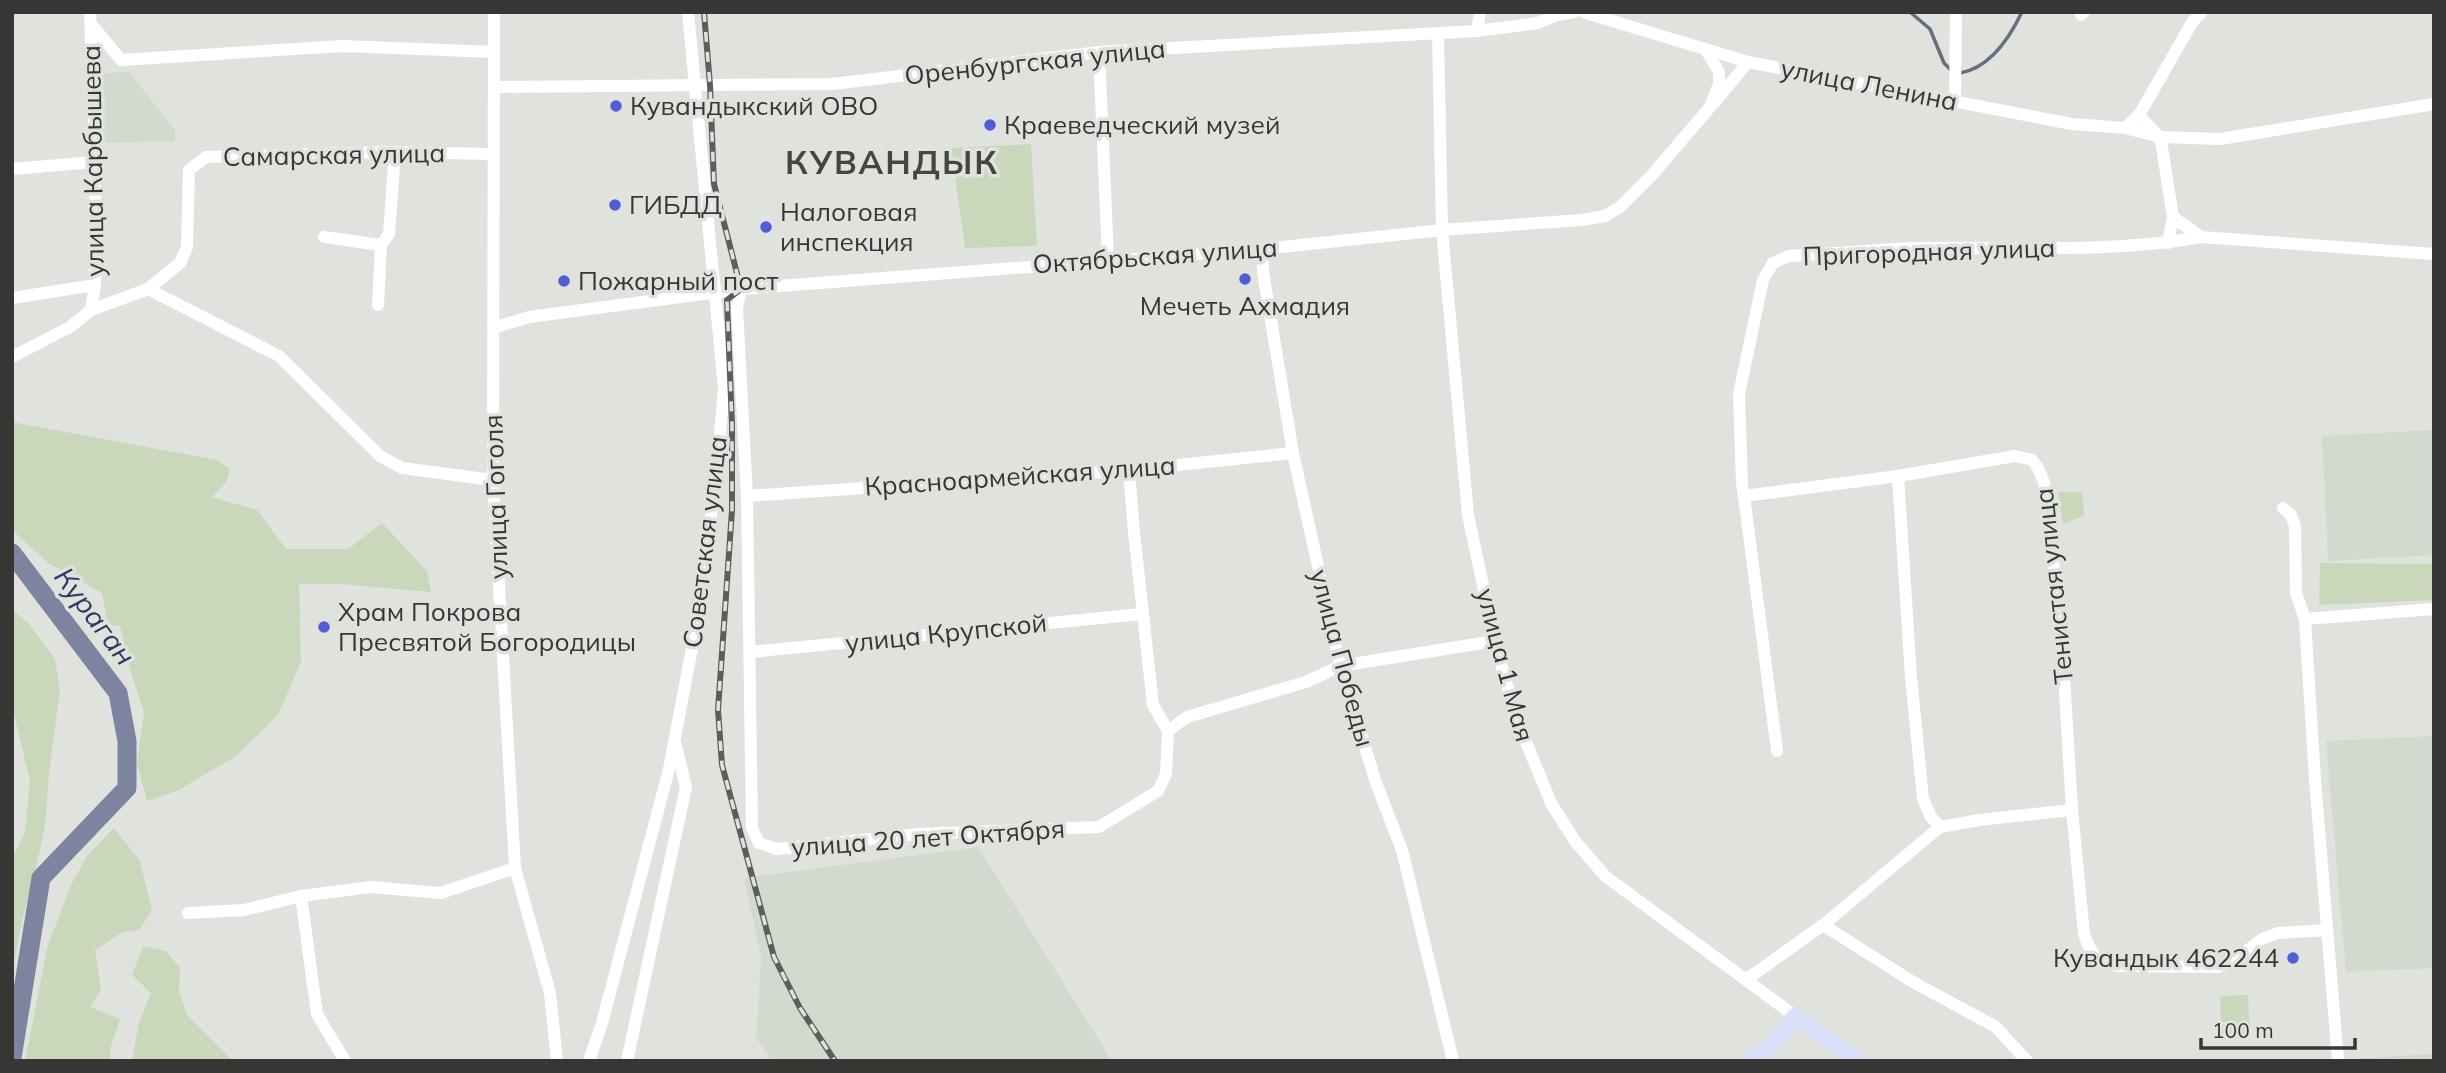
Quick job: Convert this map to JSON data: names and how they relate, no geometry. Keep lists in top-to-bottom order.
{
  "streets": {
    "street": [
      "Оренбургская улица",
      "улица Ленина",
      "Самарская улица",
      "улица Карбышева",
      "Пригородная улица",
      "Октябрьская улица",
      "Красноармейская улица",
      "улица Гоголя",
      "Советская улица",
      "Тенистая улица",
      "улица Крупской",
      "улица Победы",
      "улица 1 Мая",
      "улица 20 лет Октября"
    ]
  },
  "crossings": [
    ["Оренбургская улица", "улица Гоголя"],
    ["Оренбургская улица", "Советская улица"],
    ["Оренбургская улица", "улица 1 Мая"],
    ["улица Ленина", "Октябрьская улица"],
    ["Самарская улица", "улица Гоголя"],
    ["Пригородная улица", "Тенистая улица"],
    ["Октябрьская улица", "улица Гоголя"],
    ["Октябрьская улица", "Советская улица"],
    ["Октябрьская улица", "улица Победы"],
    ["Октябрьская улица", "улица 1 Мая"],
    ["Красноармейская улица", "улица Победы"],
    ["улица Крупской", "улица 20 лет Октября"]
  ],
  "districts": ["КУВАНДЫК"],
  "water": ["Кураган"],
  "places": [
    "Кувандыкский ОВО",
    "Краеведческий музей",
    "ГИБДД",
    "Налоговая инспекция",
    "Мечеть Ахмадия",
    "Пожарный пост",
    "Храм Покрова Пресвятой Богородицы",
    "Кувандык 462244"
  ],
  "scale_bar": "100 m"
}
